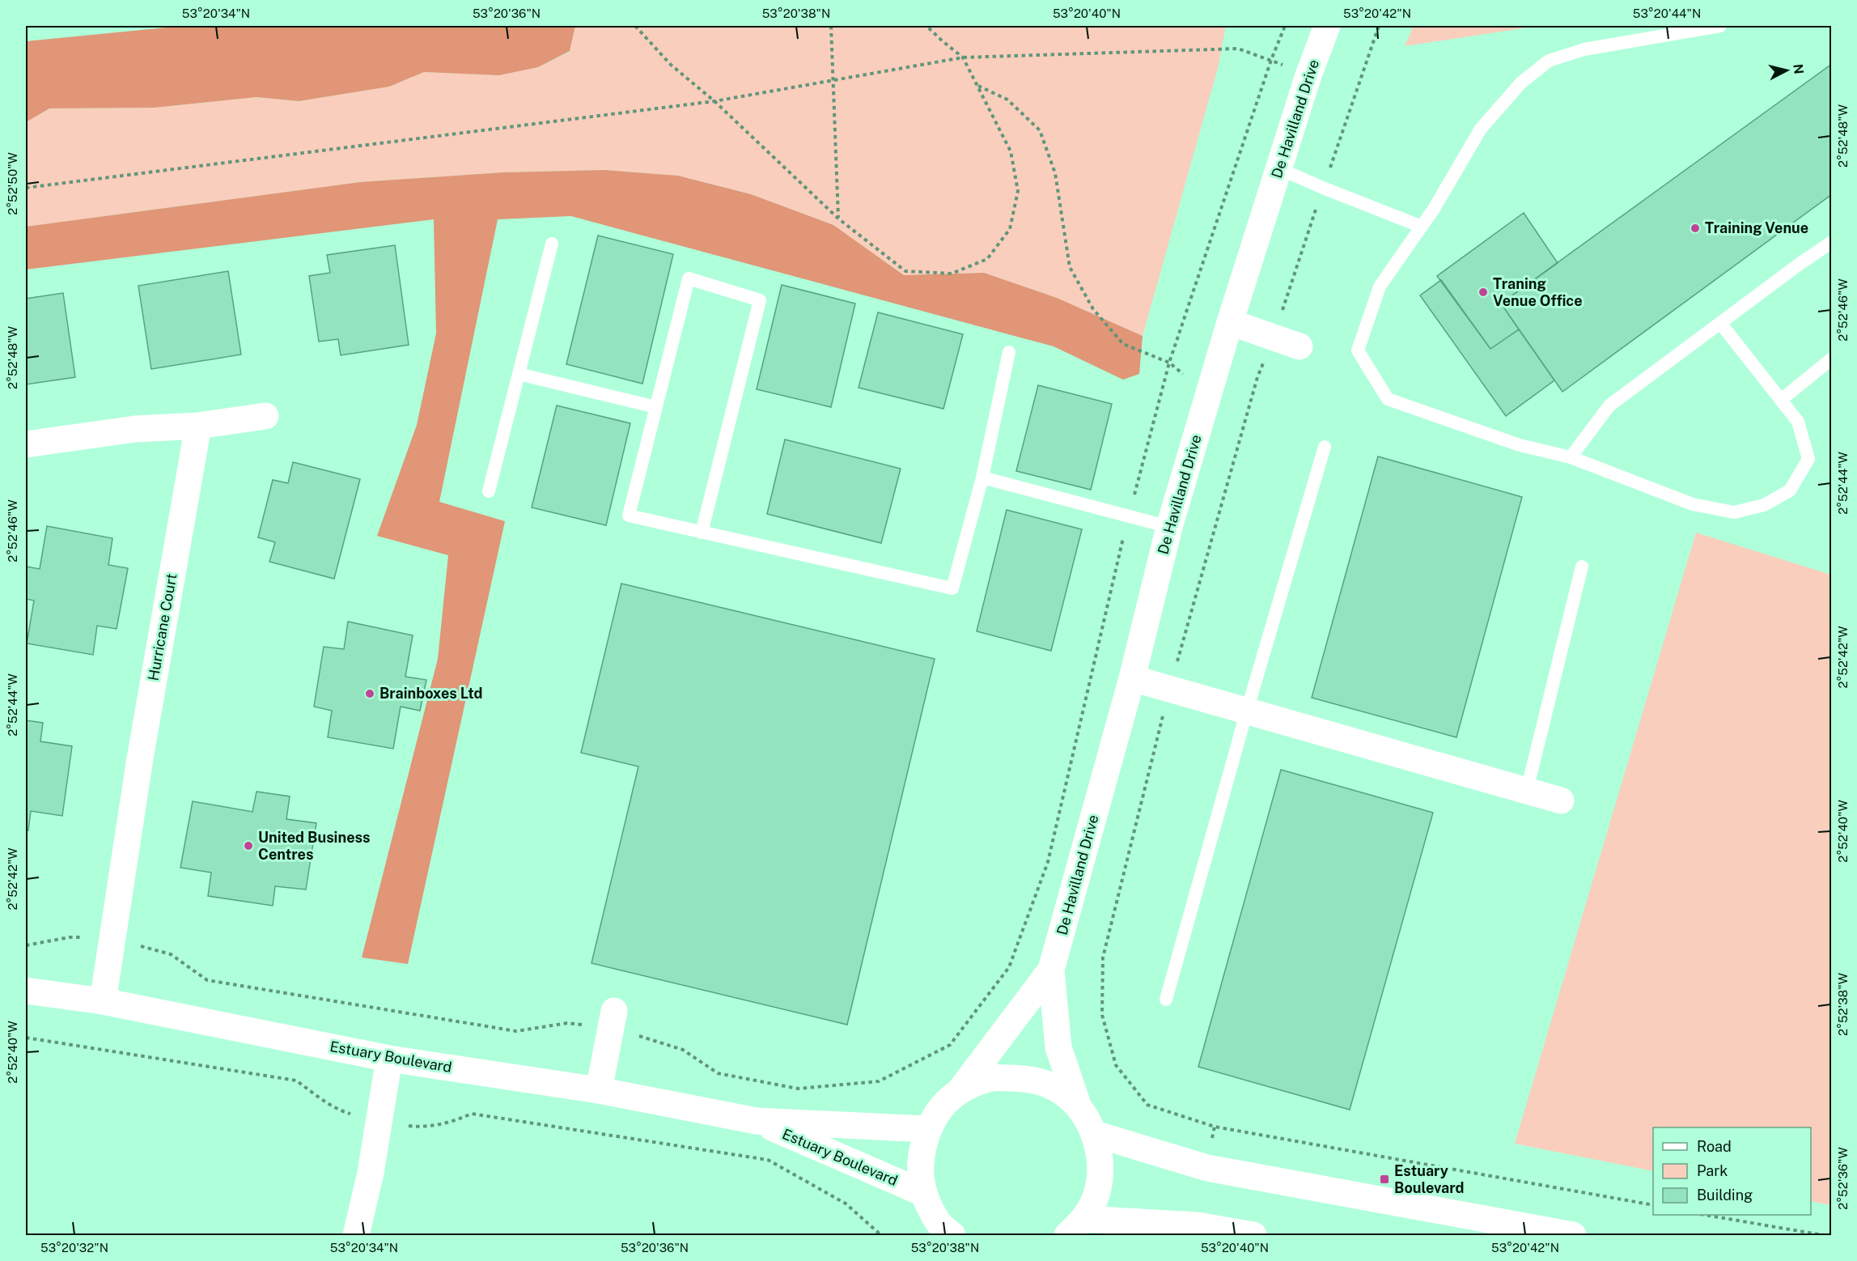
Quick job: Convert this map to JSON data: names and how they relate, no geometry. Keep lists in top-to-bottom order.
{
  "streets": {
    "street": ["De Havilland Drive", "Hurricane Court", "Estuary Boulevard"]
  },
  "crossings": [
    ["Hurricane Court", "Estuary Boulevard"]
  ],
  "places": {
    "other": [
      "Training Venue",
      "Traning Venue Office",
      "Brainboxes Ltd",
      "United Business Centres"
    ],
    "transit": ["Estuary Boulevard"]
  },
  "legend": ["Road", "Park", "Building"],
  "north": "right",
  "coordinates": [
    "53°20'34\"N",
    "53°20'36\"N",
    "53°20'38\"N",
    "53°20'40\"N",
    "53°20'42\"N",
    "53°20'44\"N",
    "2°52'48\"W",
    "2°52'50\"W",
    "2°52'46\"W",
    "2°52'44\"W",
    "2°52'42\"W",
    "2°52'40\"W",
    "2°52'38\"W",
    "2°52'36\"W",
    "53°20'32\"N"
  ]
}
